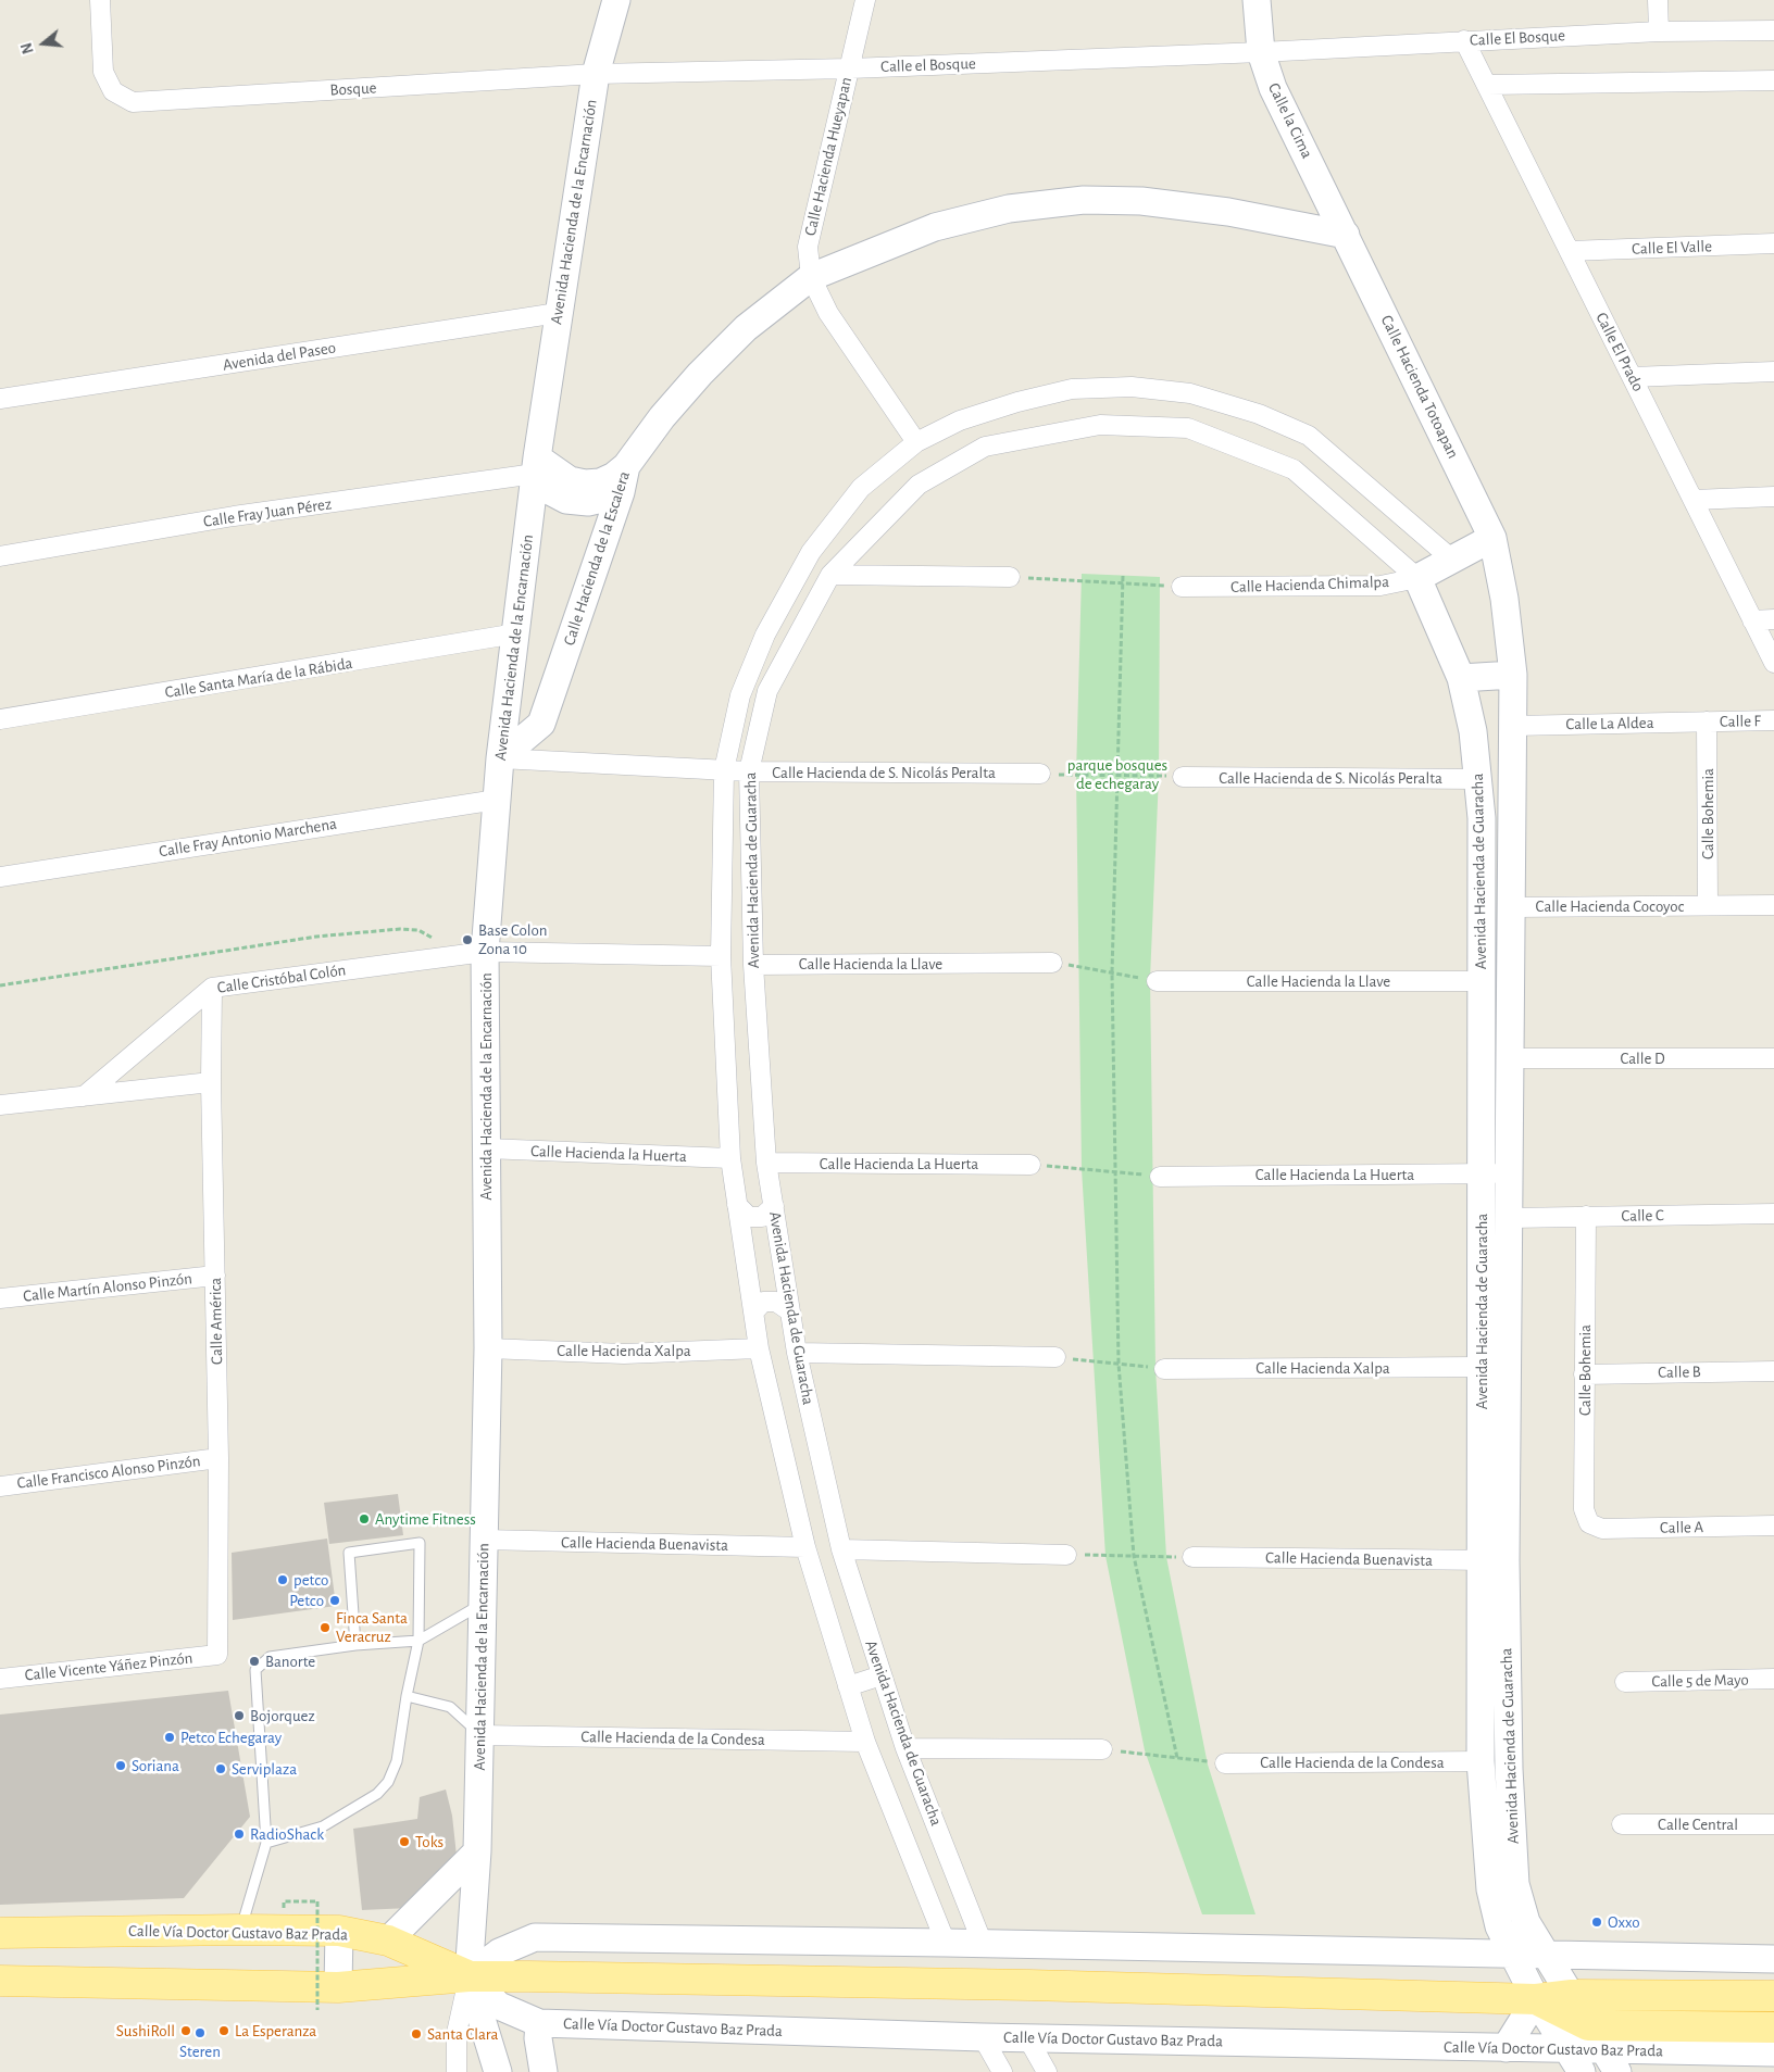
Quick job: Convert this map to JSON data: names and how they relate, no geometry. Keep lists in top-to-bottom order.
{
  "streets": {
    "main road": [
      "Calle la Cima",
      "Avenida Hacienda de la Encarnación",
      "Calle Hacienda Totoapan",
      "Calle Hacienda de la Escalera",
      "Calle Hacienda Chimalpa",
      "Avenida Hacienda de Guaracha",
      "Calle Vía Doctor Gustavo Baz Prada"
    ],
    "street": [
      "Calle El Bosque",
      "Calle el Bosque",
      "Bosque",
      "Calle Hacienda Hueyapan",
      "Calle El Valle",
      "Calle El Prado",
      "Avenida del Paseo",
      "Calle Fray Juan Pérez",
      "Calle Santa María de la Rábida",
      "Calle F",
      "Calle La Aldea",
      "Calle Hacienda de S. Nicolás Peralta",
      "Calle Bohemia",
      "Calle Fray Antonio Marchena",
      "Calle Hacienda Cocoyoc",
      "Calle Hacienda la Llave",
      "Calle Cristóbal Colón",
      "Calle D",
      "Calle Hacienda la Huerta",
      "Calle Hacienda La Huerta",
      "Calle C",
      "Calle Martín Alonso Pinzón",
      "Calle América",
      "Calle Hacienda Xalpa",
      "Calle B",
      "Calle Francisco Alonso Pinzón",
      "Calle A",
      "Calle Hacienda Buenavista",
      "Calle Vicente Yáñez Pinzón",
      "Calle 5 de Mayo",
      "Calle Hacienda de la Condesa",
      "Calle Central"
    ]
  },
  "crossings": [
    ["Calle El Bosque", "Calle el Bosque"],
    ["Calle El Bosque", "Calle la Cima"],
    ["Calle El Bosque", "Calle El Prado"],
    ["Calle el Bosque", "Bosque"],
    ["Calle el Bosque", "Calle la Cima"],
    ["Calle el Bosque", "Calle Hacienda Hueyapan"],
    ["Calle el Bosque", "Avenida Hacienda de la Encarnación"],
    ["Bosque", "Avenida Hacienda de la Encarnación"],
    ["Calle la Cima", "Calle Hacienda Totoapan"],
    ["Calle la Cima", "Calle Hacienda de la Escalera"],
    ["Calle Hacienda Hueyapan", "Calle Hacienda de la Escalera"],
    ["Calle Hacienda Hueyapan", "Avenida Hacienda de Guaracha"],
    ["Avenida Hacienda de la Encarnación", "Avenida del Paseo"],
    ["Avenida Hacienda de la Encarnación", "Calle Fray Juan Pérez"],
    ["Avenida Hacienda de la Encarnación", "Calle Hacienda de la Escalera"],
    ["Avenida Hacienda de la Encarnación", "Calle Santa María de la Rábida"],
    ["Avenida Hacienda de la Encarnación", "Calle Hacienda de S. Nicolás Peralta"],
    ["Avenida Hacienda de la Encarnación", "Calle Fray Antonio Marchena"],
    ["Avenida Hacienda de la Encarnación", "Calle Cristóbal Colón"],
    ["Avenida Hacienda de la Encarnación", "Calle Hacienda la Huerta"],
    ["Avenida Hacienda de la Encarnación", "Calle Hacienda Xalpa"],
    ["Avenida Hacienda de la Encarnación", "Calle Hacienda Buenavista"],
    ["Avenida Hacienda de la Encarnación", "Calle Hacienda de la Condesa"],
    ["Avenida Hacienda de la Encarnación", "Calle Vía Doctor Gustavo Baz Prada"],
    ["Calle El Valle", "Calle El Prado"],
    ["Calle Hacienda Totoapan", "Calle Hacienda de la Escalera"],
    ["Calle Hacienda Totoapan", "Calle Hacienda Chimalpa"],
    ["Calle Hacienda Totoapan", "Avenida Hacienda de Guaracha"],
    ["Calle Hacienda de la Escalera", "Calle Hacienda de S. Nicolás Peralta"],
    ["Calle Hacienda Chimalpa", "Avenida Hacienda de Guaracha"],
    ["Calle F", "Calle La Aldea"],
    ["Calle F", "Calle Bohemia"],
    ["Calle La Aldea", "Calle Bohemia"],
    ["Calle La Aldea", "Avenida Hacienda de Guaracha"],
    ["Calle Hacienda de S. Nicolás Peralta", "Avenida Hacienda de Guaracha"],
    ["Calle Bohemia", "Calle Hacienda Cocoyoc"],
    ["Calle Bohemia", "Calle C"],
    ["Calle Bohemia", "Calle B"],
    ["Calle Bohemia", "Calle A"],
    ["Avenida Hacienda de Guaracha", "Calle Hacienda Cocoyoc"],
    ["Avenida Hacienda de Guaracha", "Calle Hacienda la Llave"],
    ["Avenida Hacienda de Guaracha", "Calle D"],
    ["Avenida Hacienda de Guaracha", "Calle Hacienda la Huerta"],
    ["Avenida Hacienda de Guaracha", "Calle Hacienda La Huerta"],
    ["Avenida Hacienda de Guaracha", "Calle C"],
    ["Avenida Hacienda de Guaracha", "Calle Hacienda Xalpa"],
    ["Avenida Hacienda de Guaracha", "Calle Hacienda Buenavista"],
    ["Avenida Hacienda de Guaracha", "Calle Hacienda de la Condesa"],
    ["Avenida Hacienda de Guaracha", "Calle Vía Doctor Gustavo Baz Prada"],
    ["Calle Cristóbal Colón", "Calle América"],
    ["Calle Martín Alonso Pinzón", "Calle América"],
    ["Calle América", "Calle Francisco Alonso Pinzón"],
    ["Calle América", "Calle Vicente Yáñez Pinzón"]
  ],
  "parks": ["parque bosques de echegaray"],
  "places": [
    "Base Colon Zona 10",
    "Anytime Fitness",
    "petco",
    "Petco",
    "Finca Santa Veracruz",
    "Banorte",
    "Bojorquez",
    "Petco Echegaray",
    "Soriana",
    "Serviplaza",
    "RadioShack",
    "Toks",
    "Oxxo",
    "SushiRoll",
    "La Esperanza",
    "Steren",
    "Santa Clara"
  ],
  "north": "left"
}
